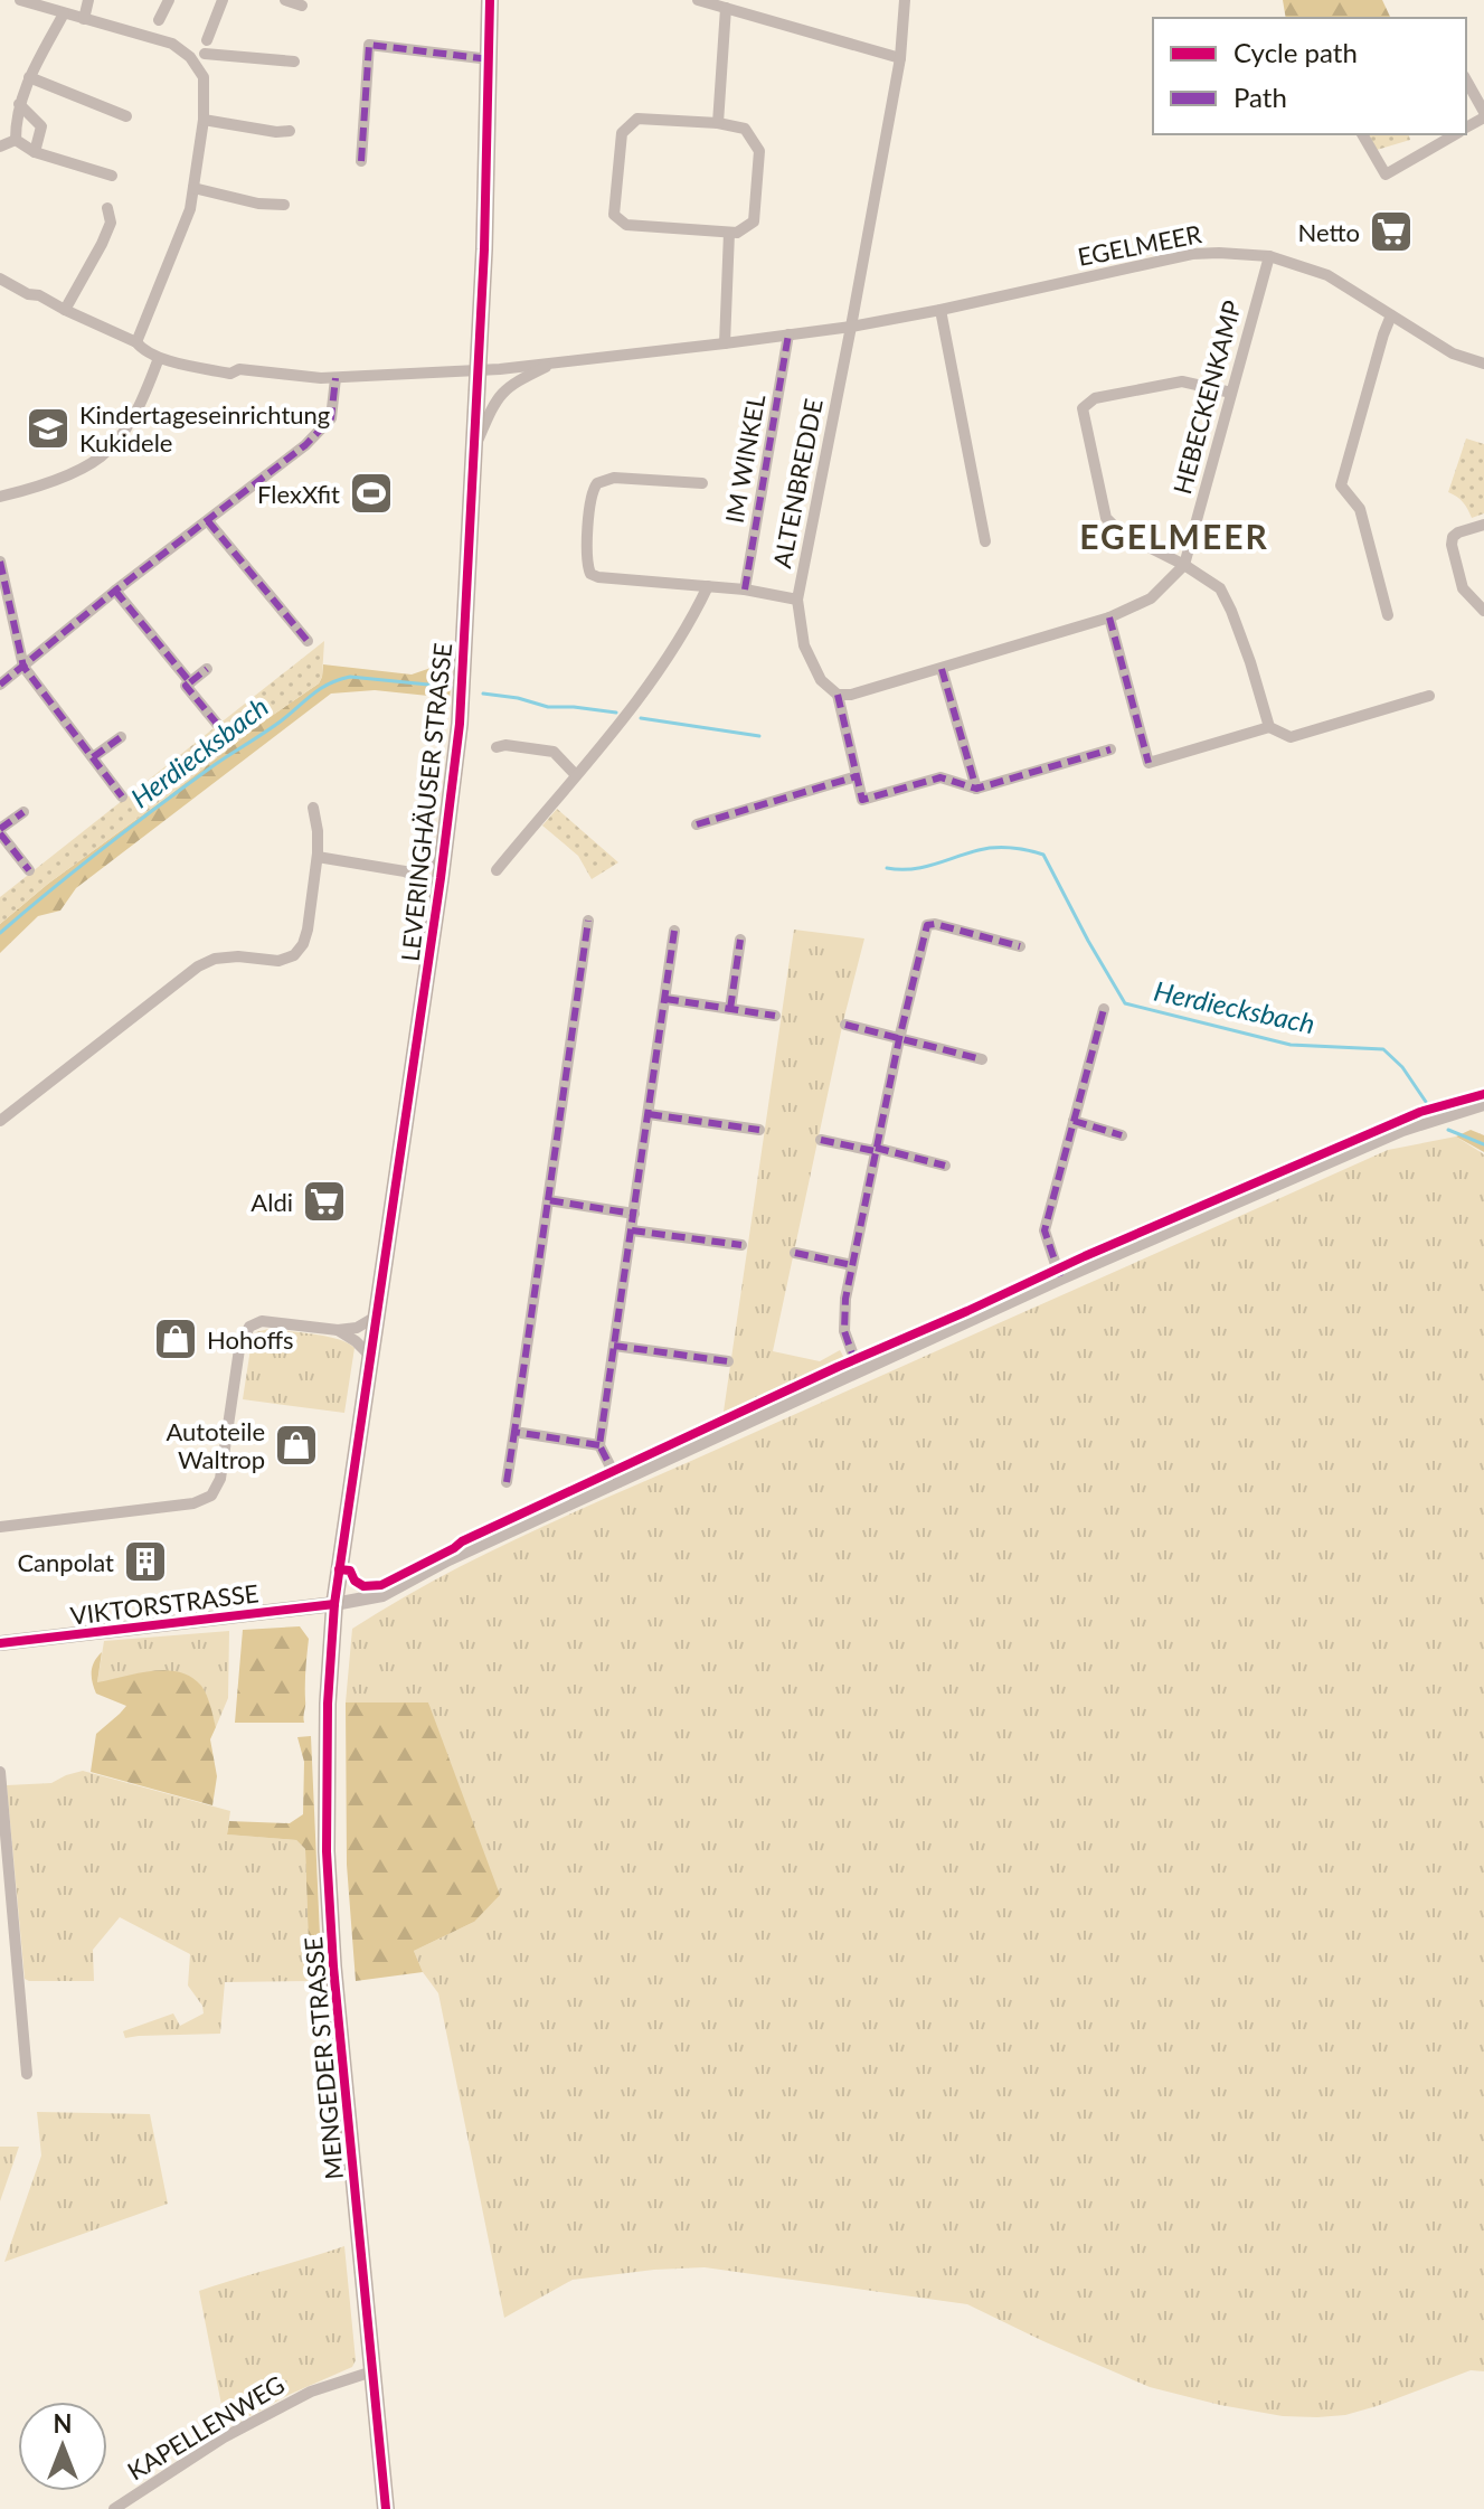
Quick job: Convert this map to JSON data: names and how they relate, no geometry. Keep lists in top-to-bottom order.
{
  "streets": {
    "main road": ["LEVERINGHÄUSER STRASSE", "VIKTORSTRASSE", "MENGEDER STRASSE"],
    "street": [
      "EGELMEER",
      "HEBECKENKAMP",
      "IM WINKEL",
      "ALTENBREDDE",
      "KAPELLENWEG"
    ]
  },
  "crossings": [
    ["EGELMEER", "HEBECKENKAMP"],
    ["EGELMEER", "IM WINKEL"],
    ["EGELMEER", "ALTENBREDDE"],
    ["EGELMEER", "LEVERINGHÄUSER STRASSE"],
    ["IM WINKEL", "ALTENBREDDE"],
    ["LEVERINGHÄUSER STRASSE", "VIKTORSTRASSE"],
    ["LEVERINGHÄUSER STRASSE", "MENGEDER STRASSE"],
    ["VIKTORSTRASSE", "MENGEDER STRASSE"],
    ["MENGEDER STRASSE", "KAPELLENWEG"]
  ],
  "districts": ["EGELMEER"],
  "water": ["Herdiecksbach"],
  "places": {
    "supermarket": ["Netto", "Aldi"],
    "school or university": ["Kindertageseinrichtung Kukidele"],
    "sports": ["FlexXfit"],
    "shop": ["Hohoffs", "Autoteile Waltrop"],
    "building": ["Canpolat"]
  },
  "legend": ["Cycle path", "Path"],
  "north": "top"
}
